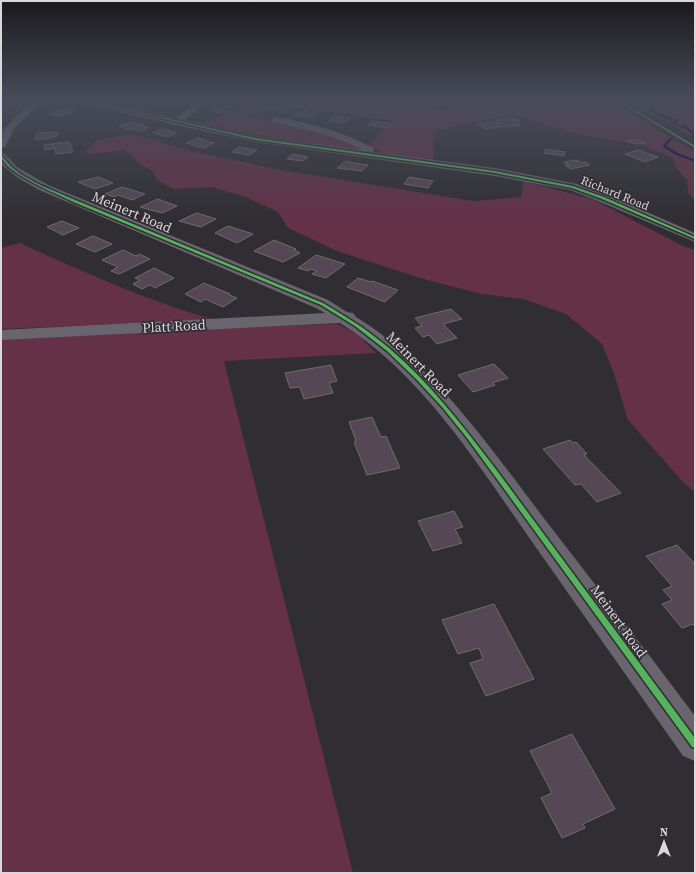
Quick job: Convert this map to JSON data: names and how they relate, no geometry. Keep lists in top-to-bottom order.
{
  "streets": {
    "street": ["Richard Road", "Meinert Road", "Platt Road"]
  },
  "crossings": [
    ["Meinert Road", "Platt Road"]
  ],
  "north": "top"
}
